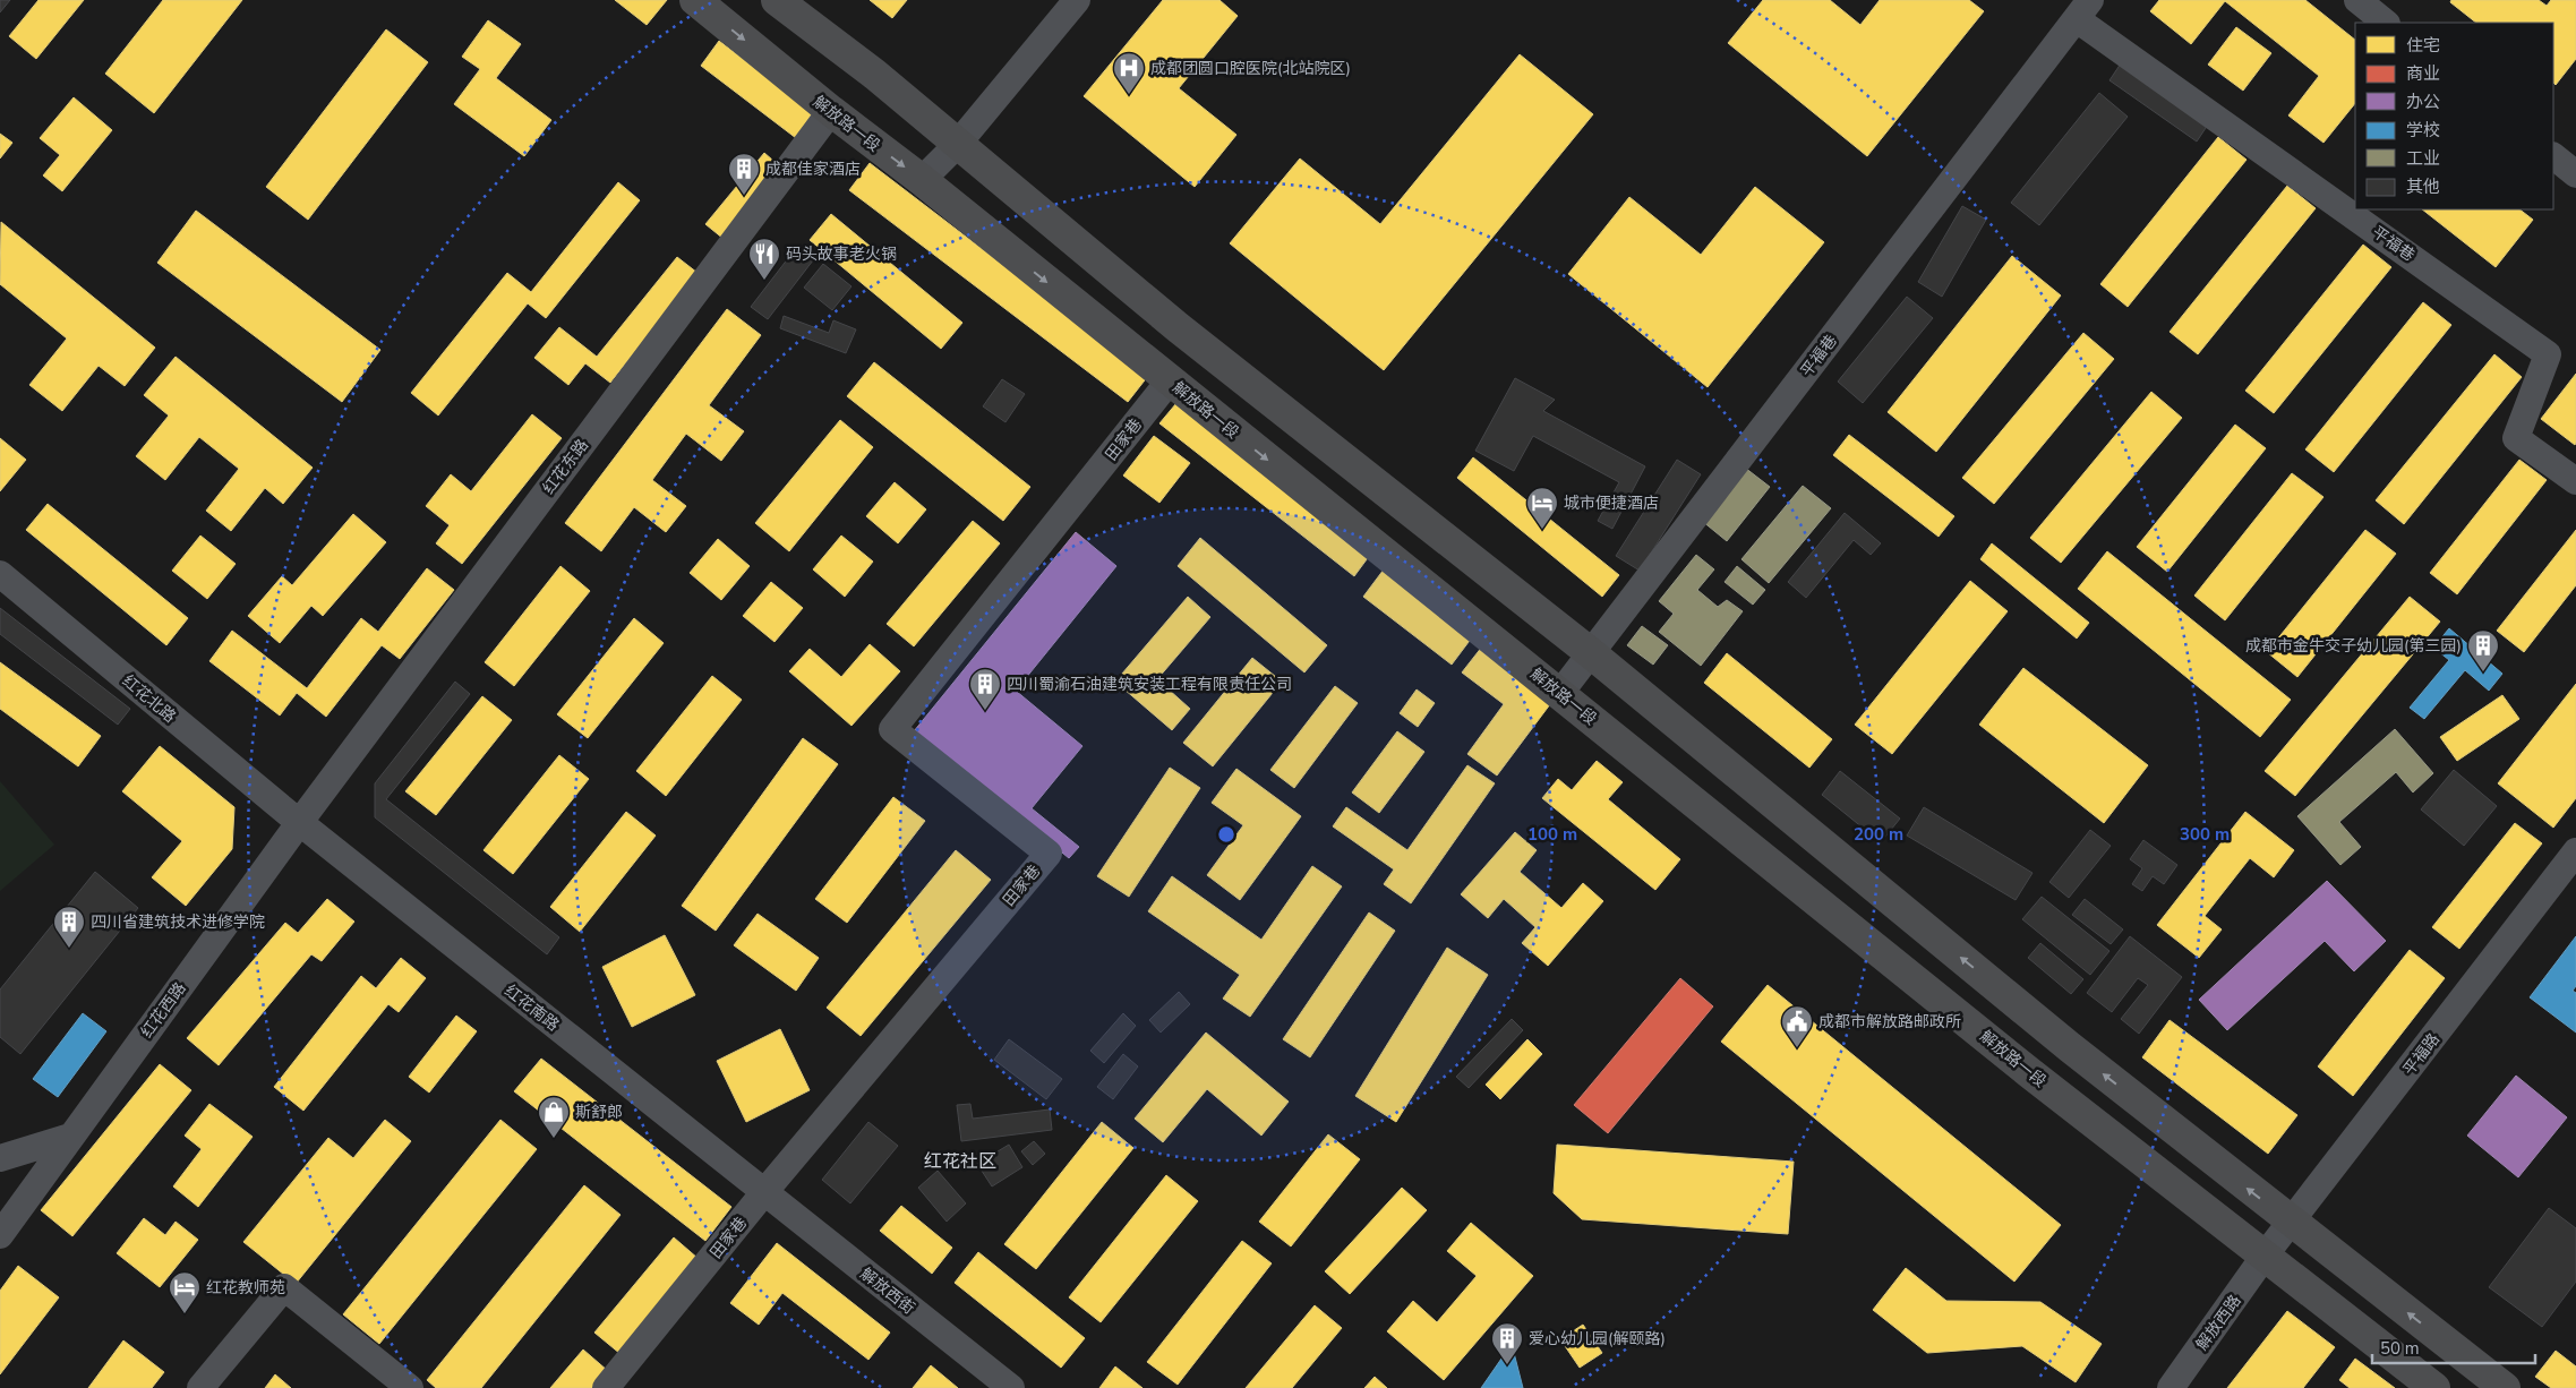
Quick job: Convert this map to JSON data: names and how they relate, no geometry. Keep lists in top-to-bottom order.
{
  "streets": {
    "main road": ["解放路一段"],
    "street": [
      "平福巷",
      "田家巷",
      "红花东路",
      "红花北路",
      "红花南路",
      "红花西路",
      "平福路",
      "解放西街",
      "解放西路"
    ]
  },
  "crossings": [
    ["解放路一段", "平福巷"],
    ["解放路一段", "田家巷"],
    ["解放路一段", "红花东路"],
    ["解放路一段", "平福路"],
    ["解放路一段", "解放西路"],
    ["田家巷", "红花南路"],
    ["田家巷", "解放西街"],
    ["红花东路", "红花北路"],
    ["红花东路", "红花南路"],
    ["红花东路", "红花西路"],
    ["红花北路", "红花南路"],
    ["红花北路", "红花西路"],
    ["红花南路", "红花西路"],
    ["红花南路", "解放西街"],
    ["平福路", "解放西路"]
  ],
  "districts": ["红花社区"],
  "places": {
    "hospital": ["成都团圆口腔医院(北站院区)"],
    "building": [
      "成都佳家酒店",
      "成都市金牛交子幼儿园(第三园)",
      "四川蜀渝石油建筑安装工程有限责任公司",
      "四川省建筑技术进修学院",
      "爱心幼儿园(解颐路)"
    ],
    "restaurant": ["码头故事老火锅"],
    "hotel": ["城市便捷酒店", "红花教师苑"],
    "public building": ["成都市解放路邮政所"],
    "shop": ["斯舒郎"]
  },
  "legend": [
    "住宅",
    "商业",
    "办公",
    "学校",
    "工业",
    "其他"
  ],
  "scale_bar": "50 m",
  "rings": ["100 m", "200 m", "300 m"]
}
